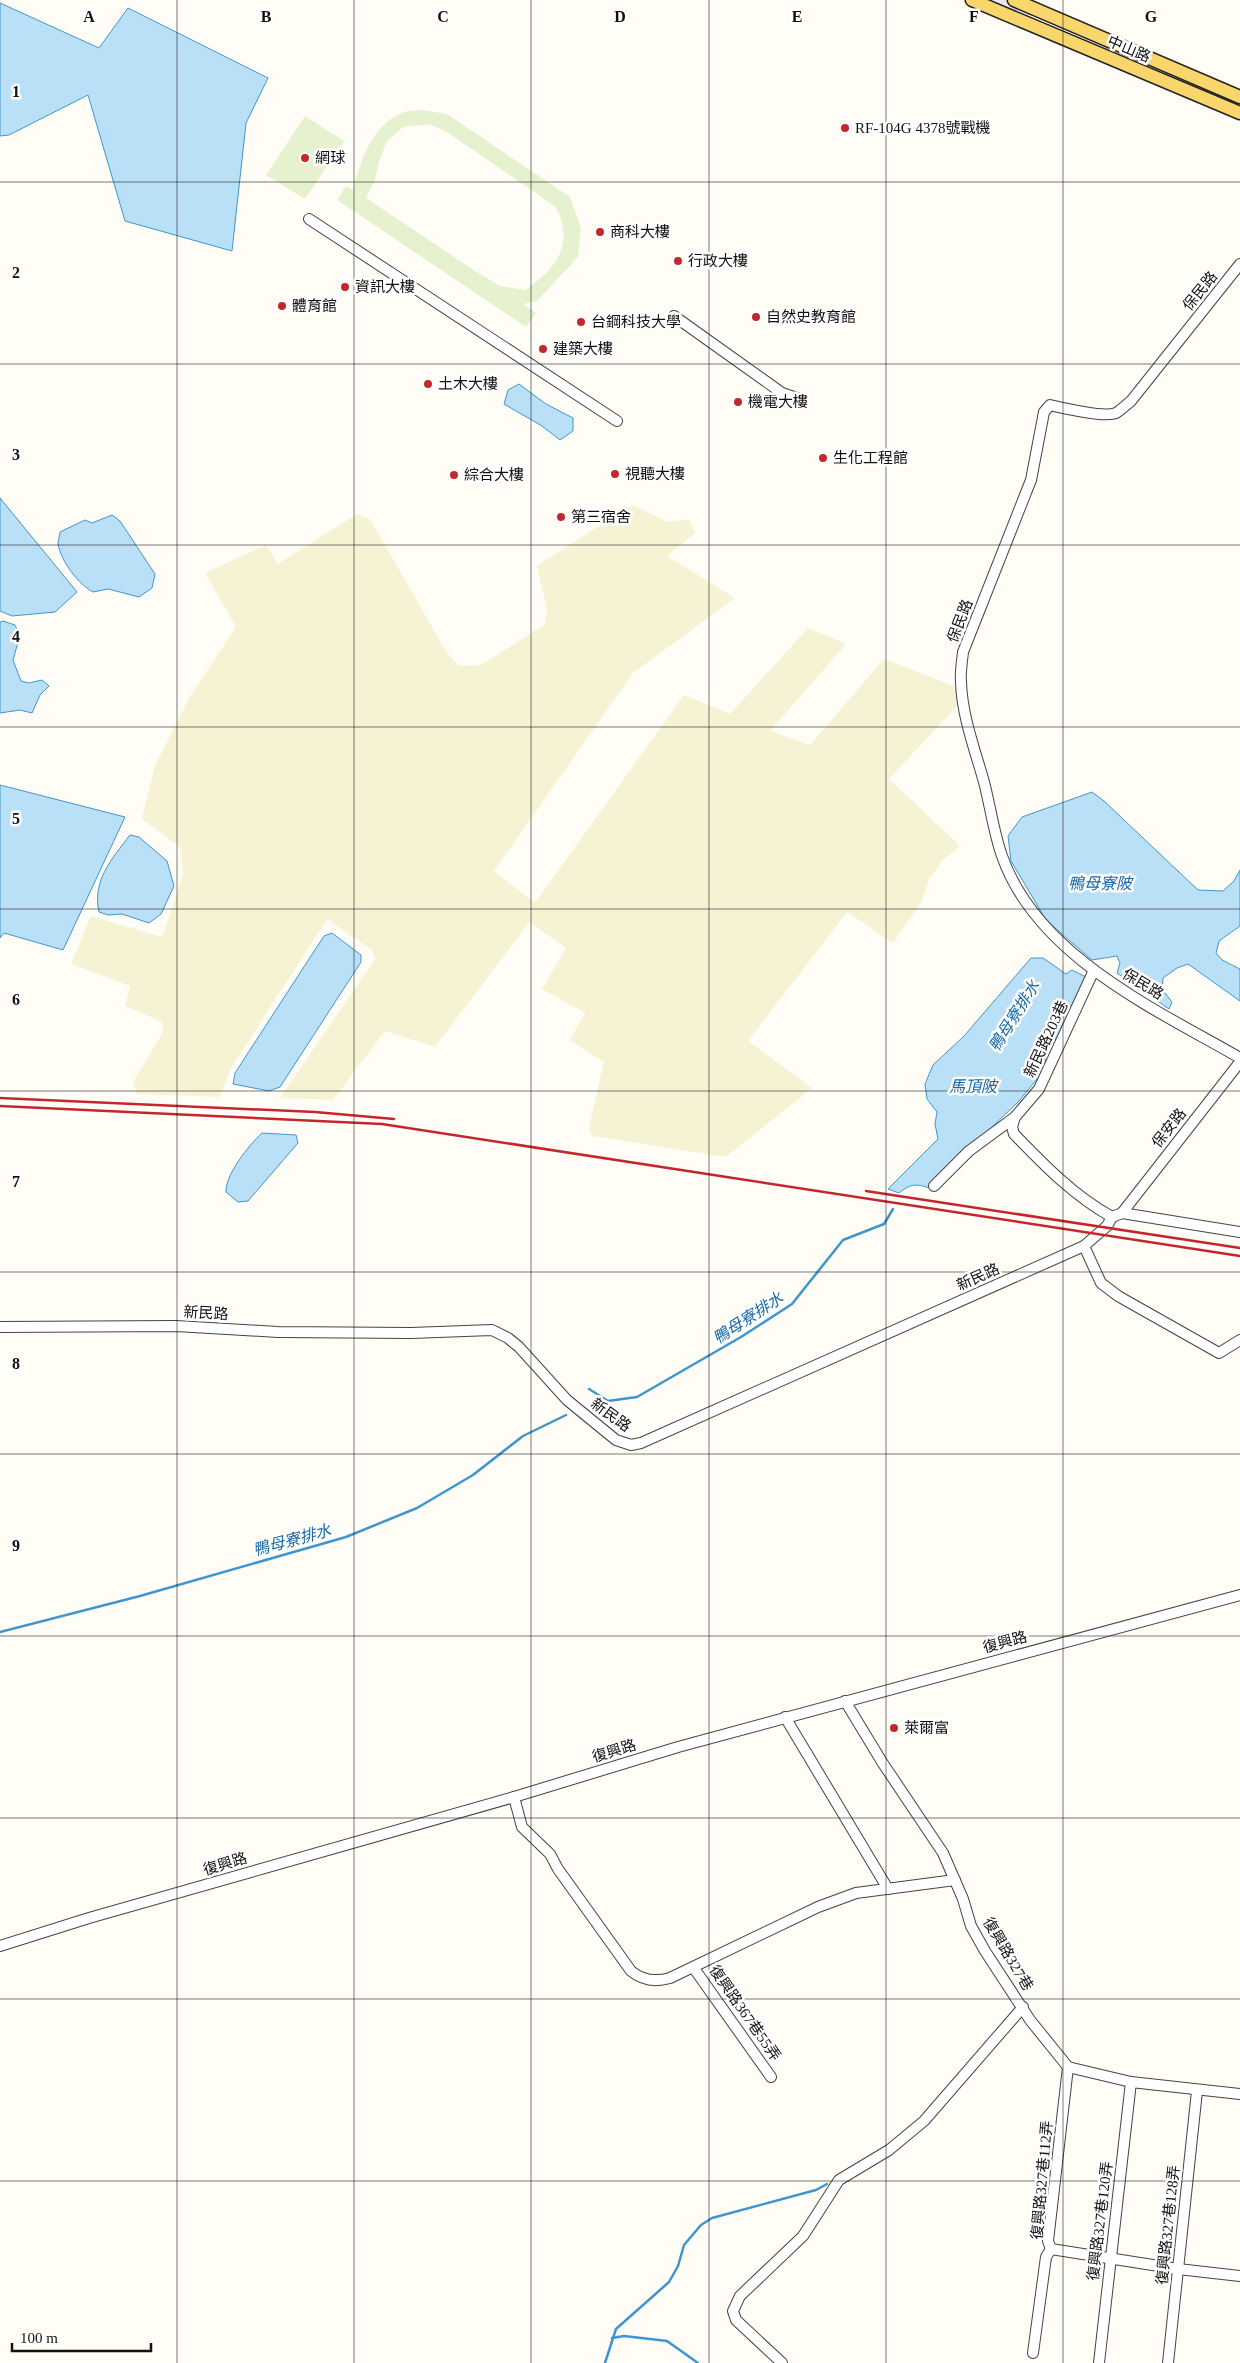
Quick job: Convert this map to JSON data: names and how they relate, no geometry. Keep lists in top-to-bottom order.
{
  "streets": {
    "main road": ["中山路"],
    "street": [
      "保民路",
      "新民路203巷",
      "保安路",
      "新民路",
      "復興路",
      "復興路327巷",
      "復興路367巷55弄",
      "復興路327巷112弄",
      "復興路327巷120弄",
      "復興路327巷128弄"
    ]
  },
  "crossings": [
    ["保民路", "新民路203巷"],
    ["保安路", "新民路"],
    ["復興路", "復興路327巷"],
    ["復興路327巷", "復興路327巷112弄"]
  ],
  "water": ["鴨母寮陂", "鴨母寮排水", "馬頂陂"],
  "places": [
    "RF-104G 4378號戰機",
    "網球",
    "商科大樓",
    "行政大樓",
    "資訊大樓",
    "體育館",
    "自然史教育館",
    "台鋼科技大學",
    "建築大樓",
    "土木大樓",
    "機電大樓",
    "生化工程館",
    "視聽大樓",
    "綜合大樓",
    "第三宿舍",
    "萊爾富"
  ],
  "scale_bar": "100 m",
  "grid": {
    "columns": [
      "A",
      "B",
      "C",
      "D",
      "E",
      "F",
      "G"
    ],
    "rows": [
      "1",
      "2",
      "3",
      "4",
      "5",
      "6",
      "7",
      "8",
      "9"
    ]
  }
}
